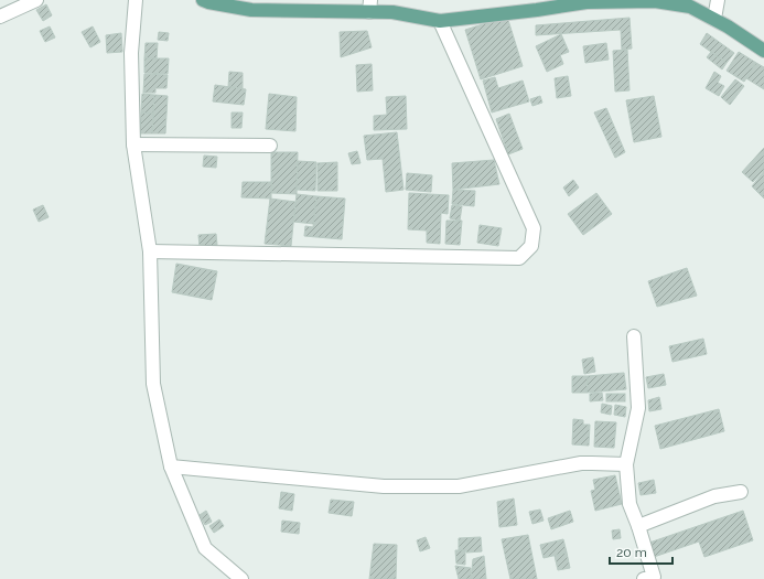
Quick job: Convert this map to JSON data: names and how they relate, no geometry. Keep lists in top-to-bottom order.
{
  "scale_bar": "20 m"
}
